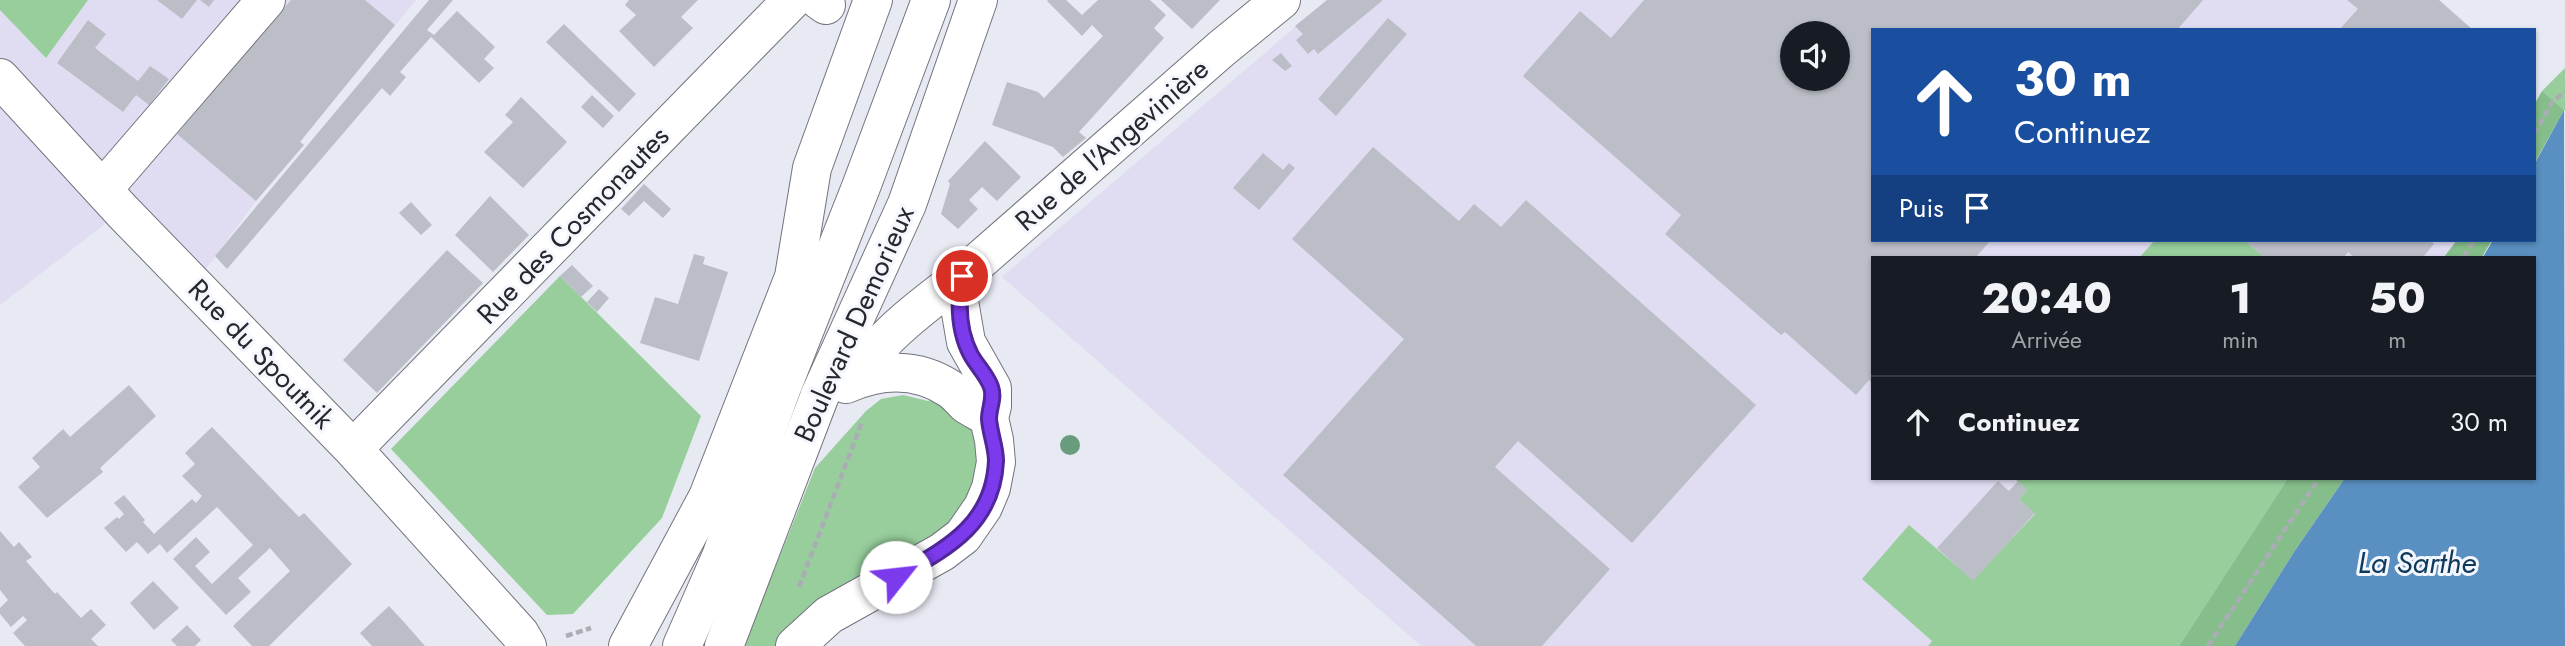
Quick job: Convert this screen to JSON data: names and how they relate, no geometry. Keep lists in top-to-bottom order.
{
  "streets": {
    "street": [
      "Rue de l'Angevinière",
      "Rue des Cosmonautes",
      "Boulevard Demorieux",
      "Rue du Spoutnik"
    ]
  },
  "crossings": [
    ["Rue des Cosmonautes", "Rue du Spoutnik"]
  ],
  "water": ["La Sarthe"],
  "page": {
    "turn": ["30 m", "Continuez"],
    "then": "Puis",
    "eta": [
      "20:40",
      "Arrivée",
      "1",
      "min",
      "50",
      "m"
    ],
    "list": [
      {
        "name": "Continuez",
        "value": "30 m"
      }
    ]
  }
}
